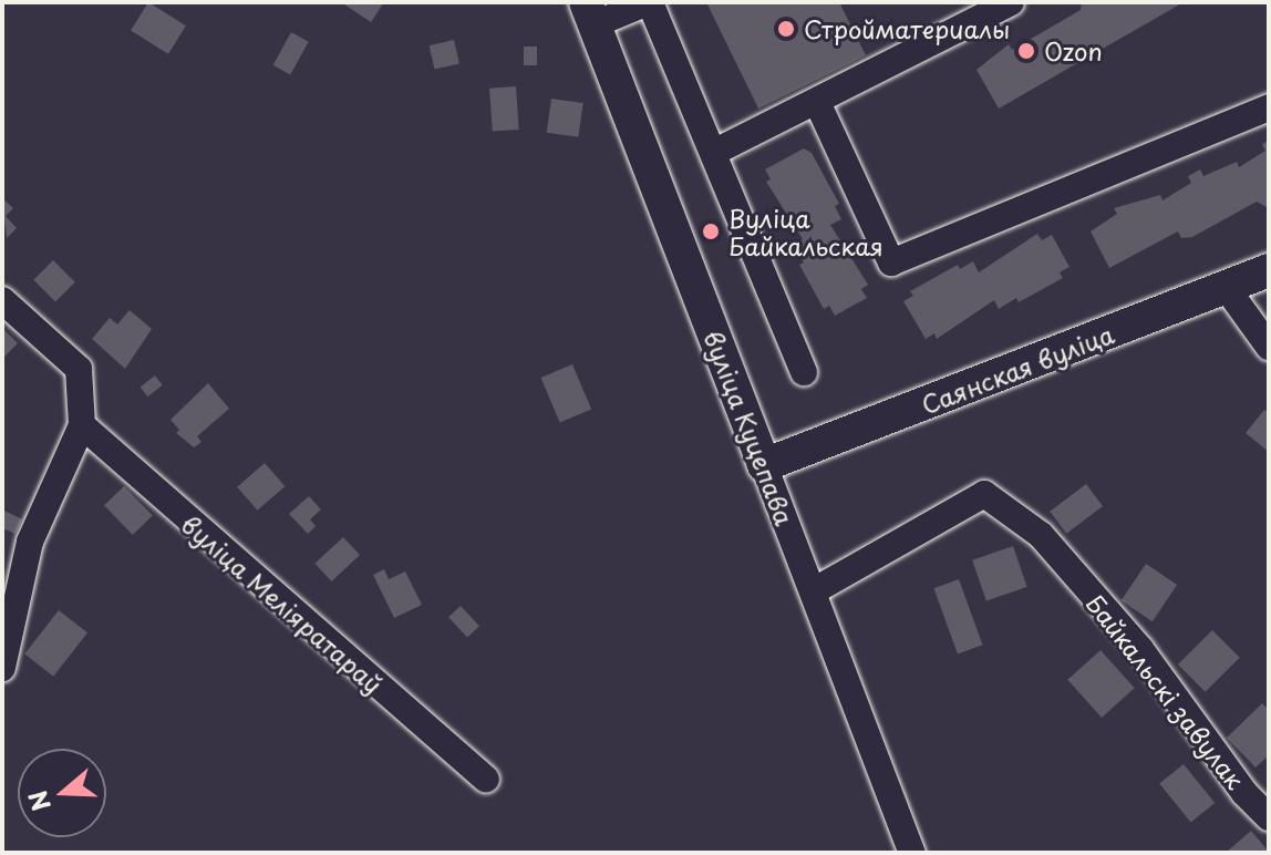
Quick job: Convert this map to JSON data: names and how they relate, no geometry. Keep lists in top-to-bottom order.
{
  "streets": {
    "main road": ["Саянская вуліца", "вуліца Куцепава"],
    "street": ["вуліца Меліяратараў", "Байкальскі завулак"]
  },
  "crossings": [
    ["Саянская вуліца", "вуліца Куцепава"],
    ["вуліца Куцепава", "Байкальскі завулак"]
  ],
  "places": ["Стройматериалы", "Ozon", "Вуліца Байкальская"],
  "north": "left"
}
